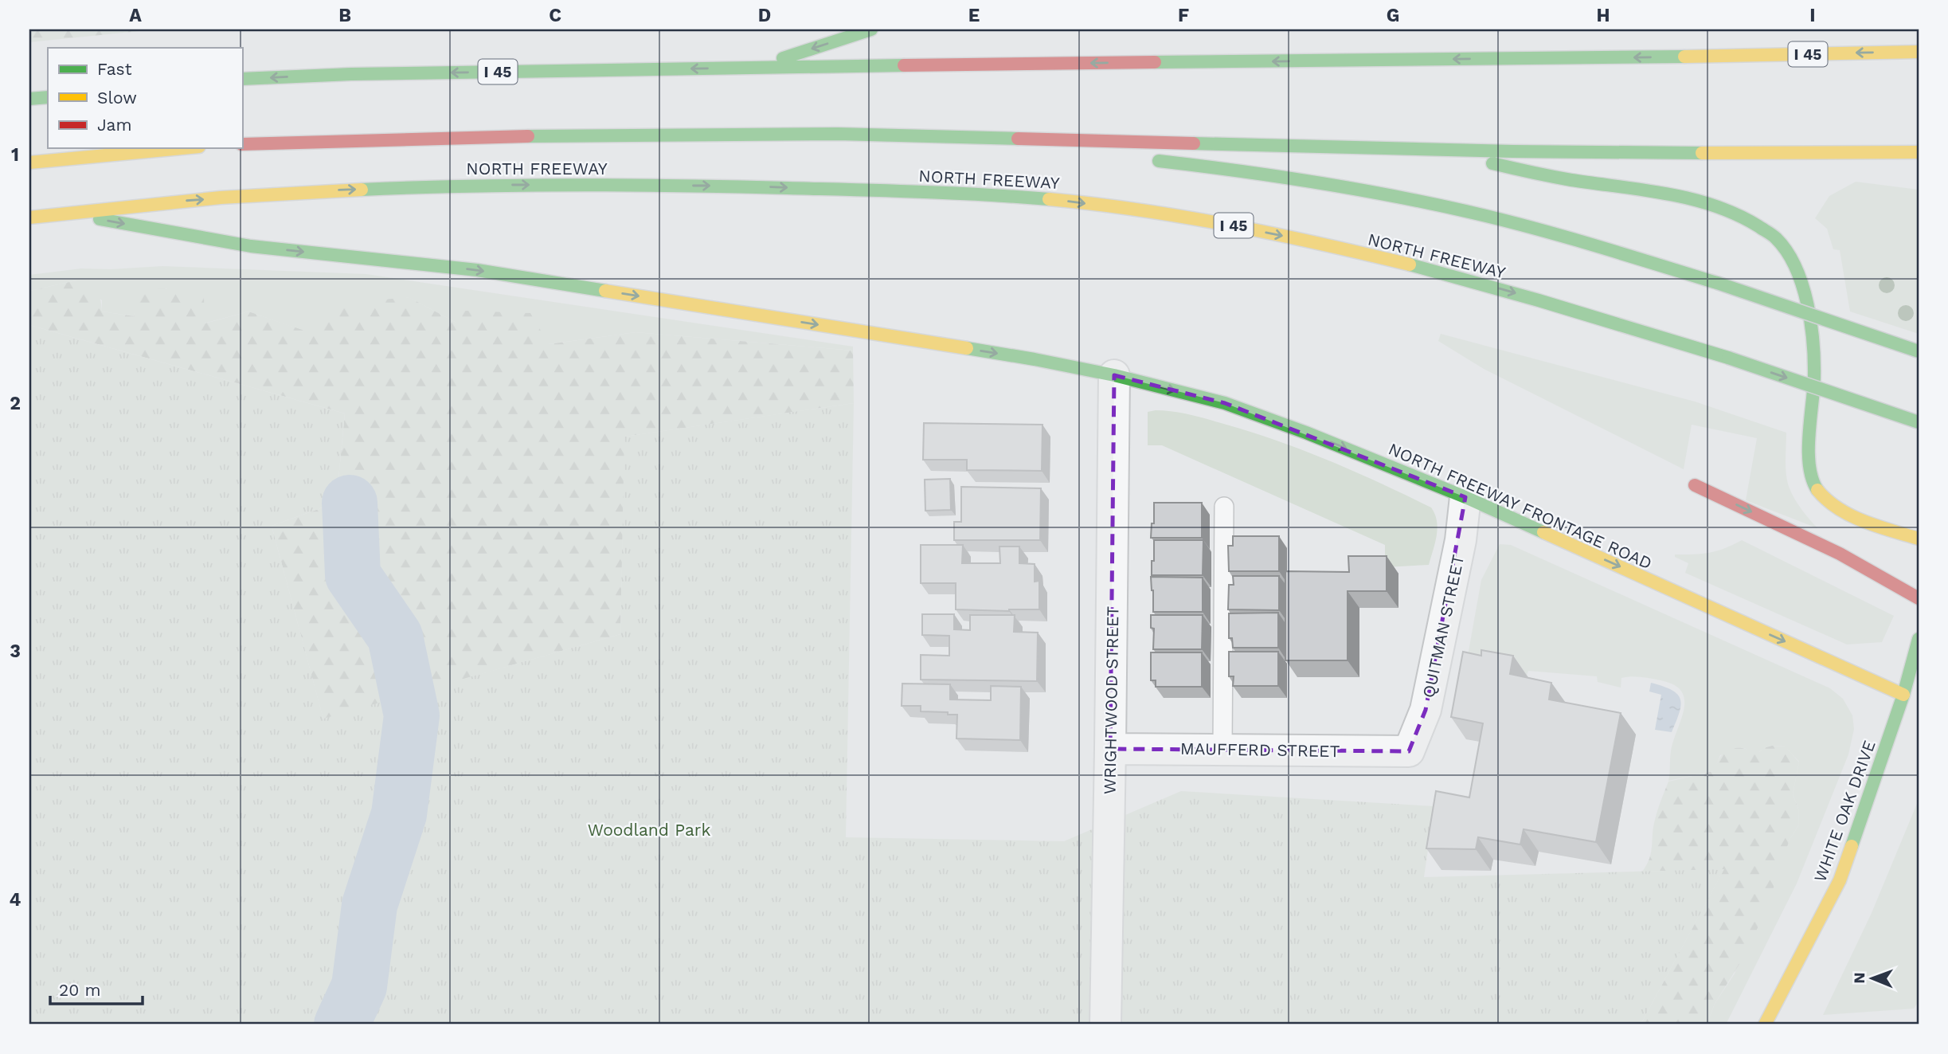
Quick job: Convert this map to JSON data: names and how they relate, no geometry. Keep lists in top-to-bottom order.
{
  "streets": {
    "main road": [
      "I 45",
      "NORTH FREEWAY",
      "NORTH FREEWAY FRONTAGE ROAD",
      "WHITE OAK DRIVE"
    ],
    "street": ["QUITMAN STREET", "WRIGHTWOOD STREET", "MAUFFERD STREET"]
  },
  "crossings": [
    ["NORTH FREEWAY", "NORTH FREEWAY FRONTAGE ROAD"],
    ["NORTH FREEWAY FRONTAGE ROAD", "QUITMAN STREET"],
    ["NORTH FREEWAY FRONTAGE ROAD", "WRIGHTWOOD STREET"],
    ["NORTH FREEWAY FRONTAGE ROAD", "WHITE OAK DRIVE"],
    ["QUITMAN STREET", "MAUFFERD STREET"],
    ["WRIGHTWOOD STREET", "MAUFFERD STREET"]
  ],
  "one_way": ["NORTH FREEWAY FRONTAGE ROAD"],
  "parks": ["Woodland Park"],
  "legend": ["Fast", "Slow", "Jam"],
  "scale_bar": "20 m",
  "north": "left",
  "grid": {
    "columns": [
      "A",
      "B",
      "C",
      "D",
      "E",
      "F",
      "G",
      "H",
      "I"
    ],
    "rows": [
      "1",
      "2",
      "3",
      "4"
    ]
  }
}
